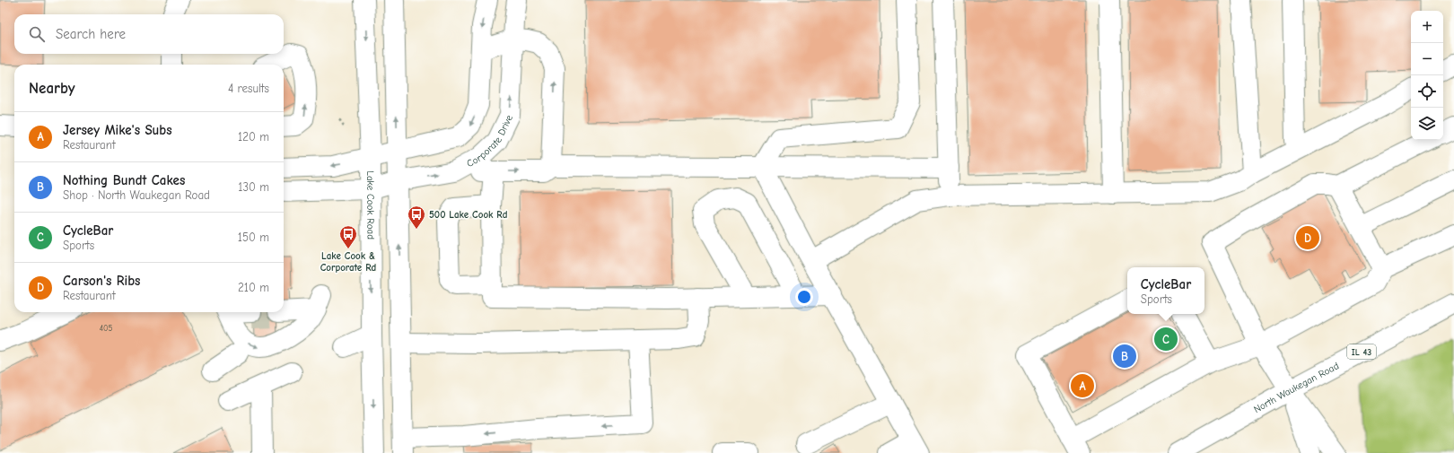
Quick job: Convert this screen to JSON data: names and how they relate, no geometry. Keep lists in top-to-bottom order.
{
  "streets": {
    "main road": [
      "Corporate Drive",
      "Lake Cook Road",
      "IL 43",
      "North Waukegan Road"
    ]
  },
  "crossings": [
    ["Corporate Drive", "Lake Cook Road"]
  ],
  "places": {
    "bus stop": ["500 Lake Cook Rd", "Lake Cook & Corporate Rd"]
  },
  "house_numbers": ["405"],
  "page": {
    "map_buttons": ["+", "−"],
    "search": "Search here",
    "heading": ["Nearby", "4 results"],
    "list": [
      {
        "mark": "A",
        "name": "Jersey Mike's Subs",
        "note": "Restaurant",
        "value": "120 m"
      },
      {
        "mark": "B",
        "name": "Nothing Bundt Cakes",
        "note": "Shop · North Waukegan Road",
        "value": "130 m"
      },
      {
        "mark": "C",
        "name": "CycleBar",
        "note": "Sports",
        "value": "150 m"
      },
      {
        "mark": "D",
        "name": "Carson's Ribs",
        "note": "Restaurant",
        "value": "210 m"
      }
    ],
    "pins": [
      "D",
      "C",
      "B",
      "A"
    ],
    "popup": ["CycleBar", "Sports"]
  }
}
